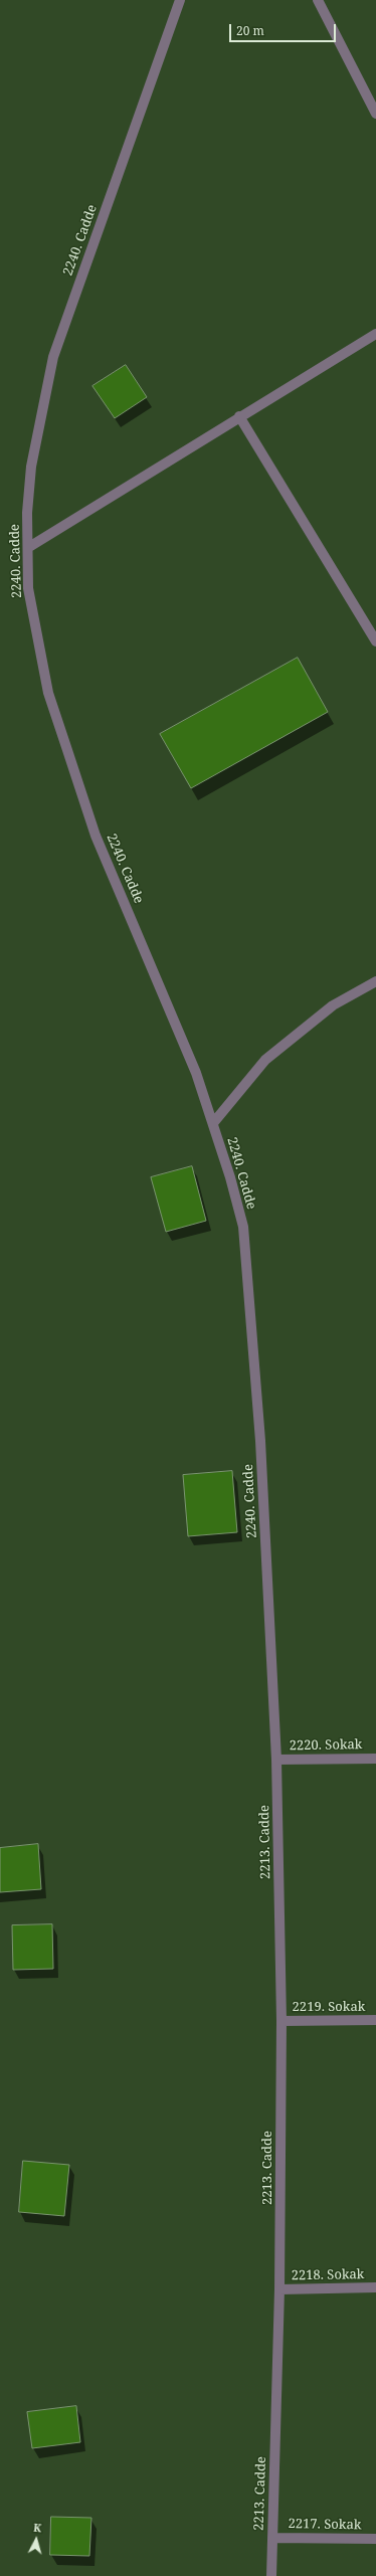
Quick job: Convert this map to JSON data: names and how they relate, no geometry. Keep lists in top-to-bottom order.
{
  "streets": {
    "street": [
      "2240. Cadde",
      "2220. Sokak",
      "2213. Cadde",
      "2219. Sokak",
      "2218. Sokak",
      "2217. Sokak"
    ]
  },
  "crossings": [
    ["2240. Cadde", "2220. Sokak"],
    ["2240. Cadde", "2213. Cadde"],
    ["2220. Sokak", "2213. Cadde"],
    ["2213. Cadde", "2219. Sokak"],
    ["2213. Cadde", "2218. Sokak"],
    ["2213. Cadde", "2217. Sokak"]
  ],
  "scale_bar": "20 m",
  "north": "top"
}
